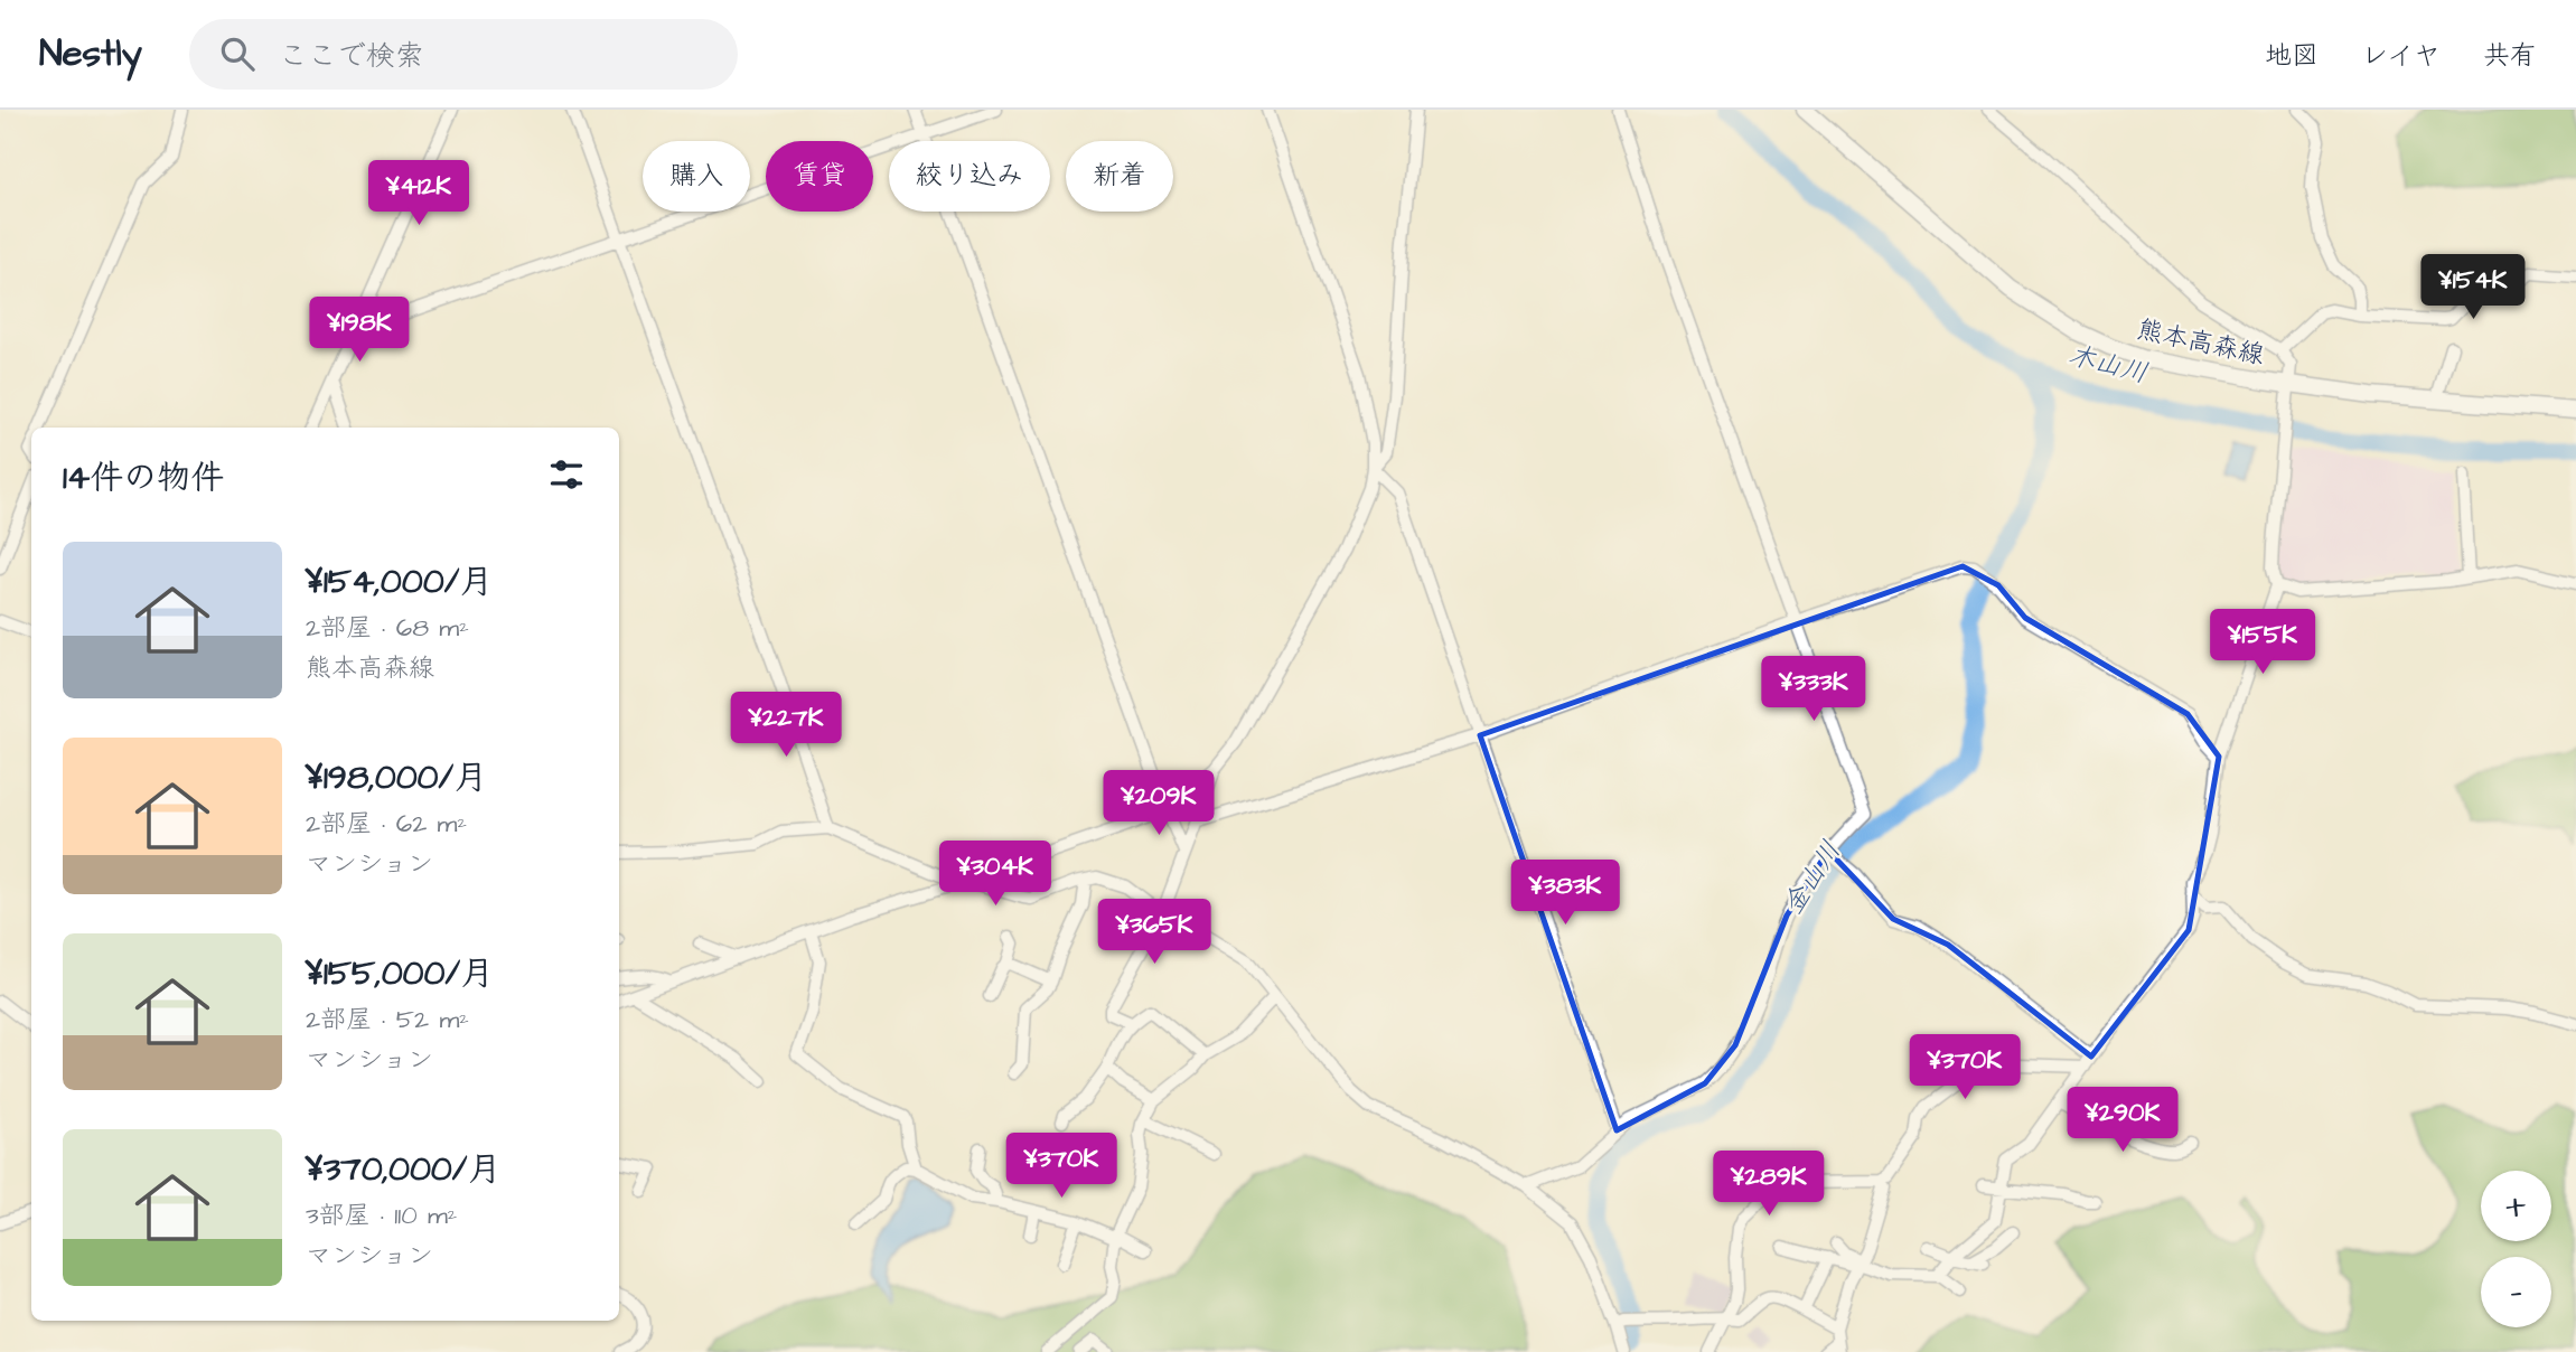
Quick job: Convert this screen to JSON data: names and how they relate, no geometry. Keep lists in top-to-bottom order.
{
  "streets": {
    "main road": ["熊本高森線"]
  },
  "water": ["木山川", "金山川"],
  "page": {
    "header": "Nestly",
    "search": "ここで検索",
    "nav": ["地図", "レイヤ", "共有"],
    "chip": [
      "購入",
      "賃貸",
      "絞り込み",
      "新着"
    ],
    "price": [
      "¥412K",
      "¥154K",
      "¥198K",
      "¥155K",
      "¥333K",
      "¥227K",
      "¥209K",
      "¥304K",
      "¥383K",
      "¥365K",
      "¥370K",
      "¥290K",
      "¥370K",
      "¥289K"
    ],
    "heading": "14件の物件",
    "list": [
      {
        "name": "¥154,000/月",
        "note": "2部屋 · 68 m² · 熊本高森線"
      },
      {
        "name": "¥198,000/月",
        "note": "2部屋 · 62 m² · マンション"
      },
      {
        "name": "¥155,000/月",
        "note": "2部屋 · 52 m² · マンション"
      },
      {
        "name": "¥370,000/月",
        "note": "3部屋 · 110 m² · マンション"
      }
    ],
    "map_buttons": ["+", "−"]
  }
}
